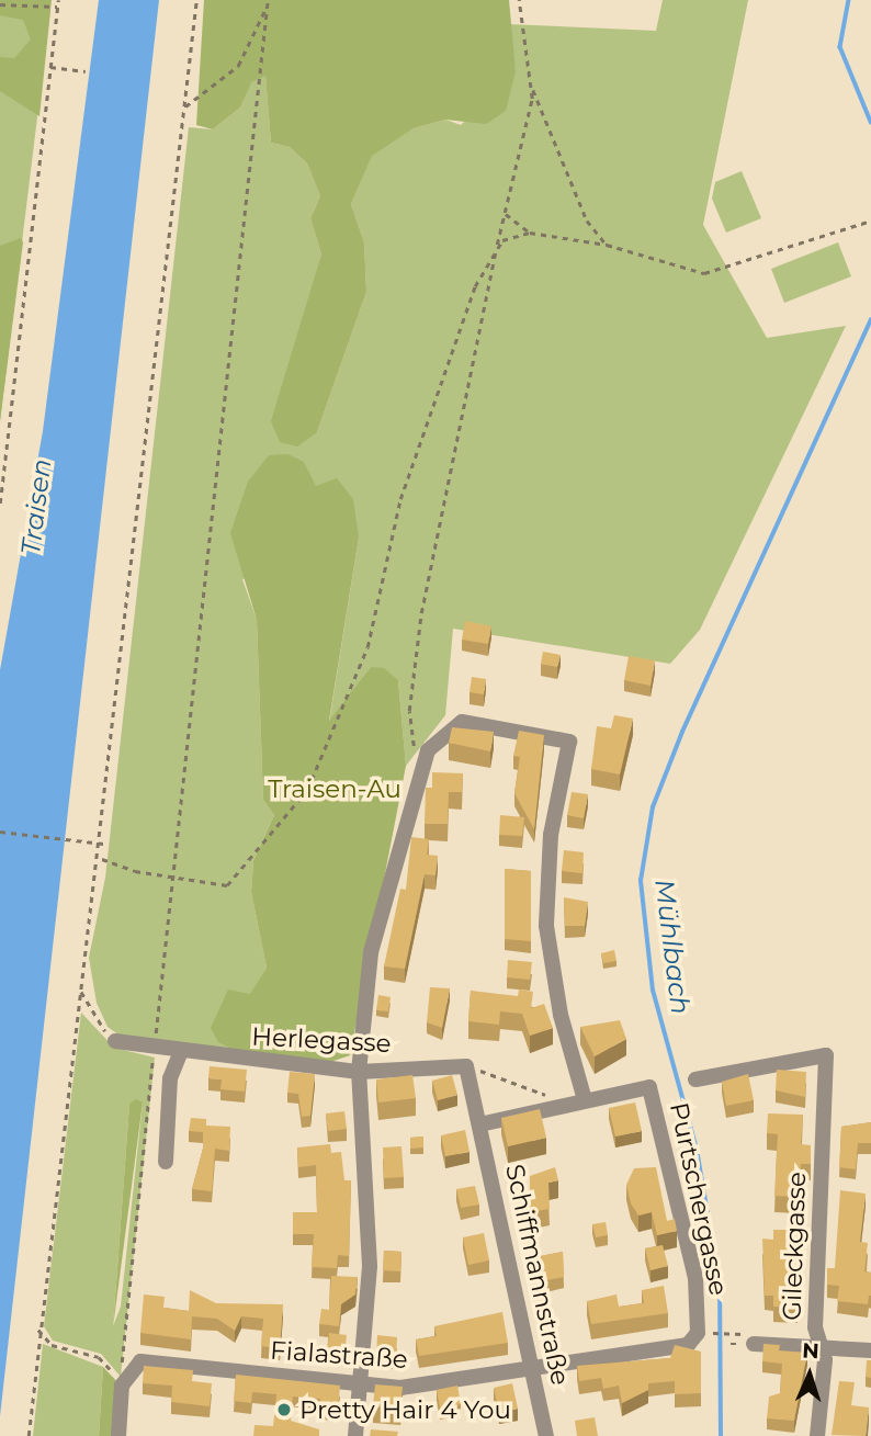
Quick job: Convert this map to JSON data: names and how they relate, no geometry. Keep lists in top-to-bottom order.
{
  "streets": {
    "street": [
      "Herlegasse",
      "Purtschergasse",
      "Gileckgasse",
      "Schiffmannstraße",
      "Fialastraße"
    ]
  },
  "crossings": [
    ["Purtschergasse", "Schiffmannstraße"],
    ["Purtschergasse", "Fialastraße"],
    ["Schiffmannstraße", "Fialastraße"]
  ],
  "water": ["Traisen", "Mühlbach"],
  "parks": ["Traisen-Au"],
  "places": ["Pretty Hair 4 You"],
  "north": "top"
}
